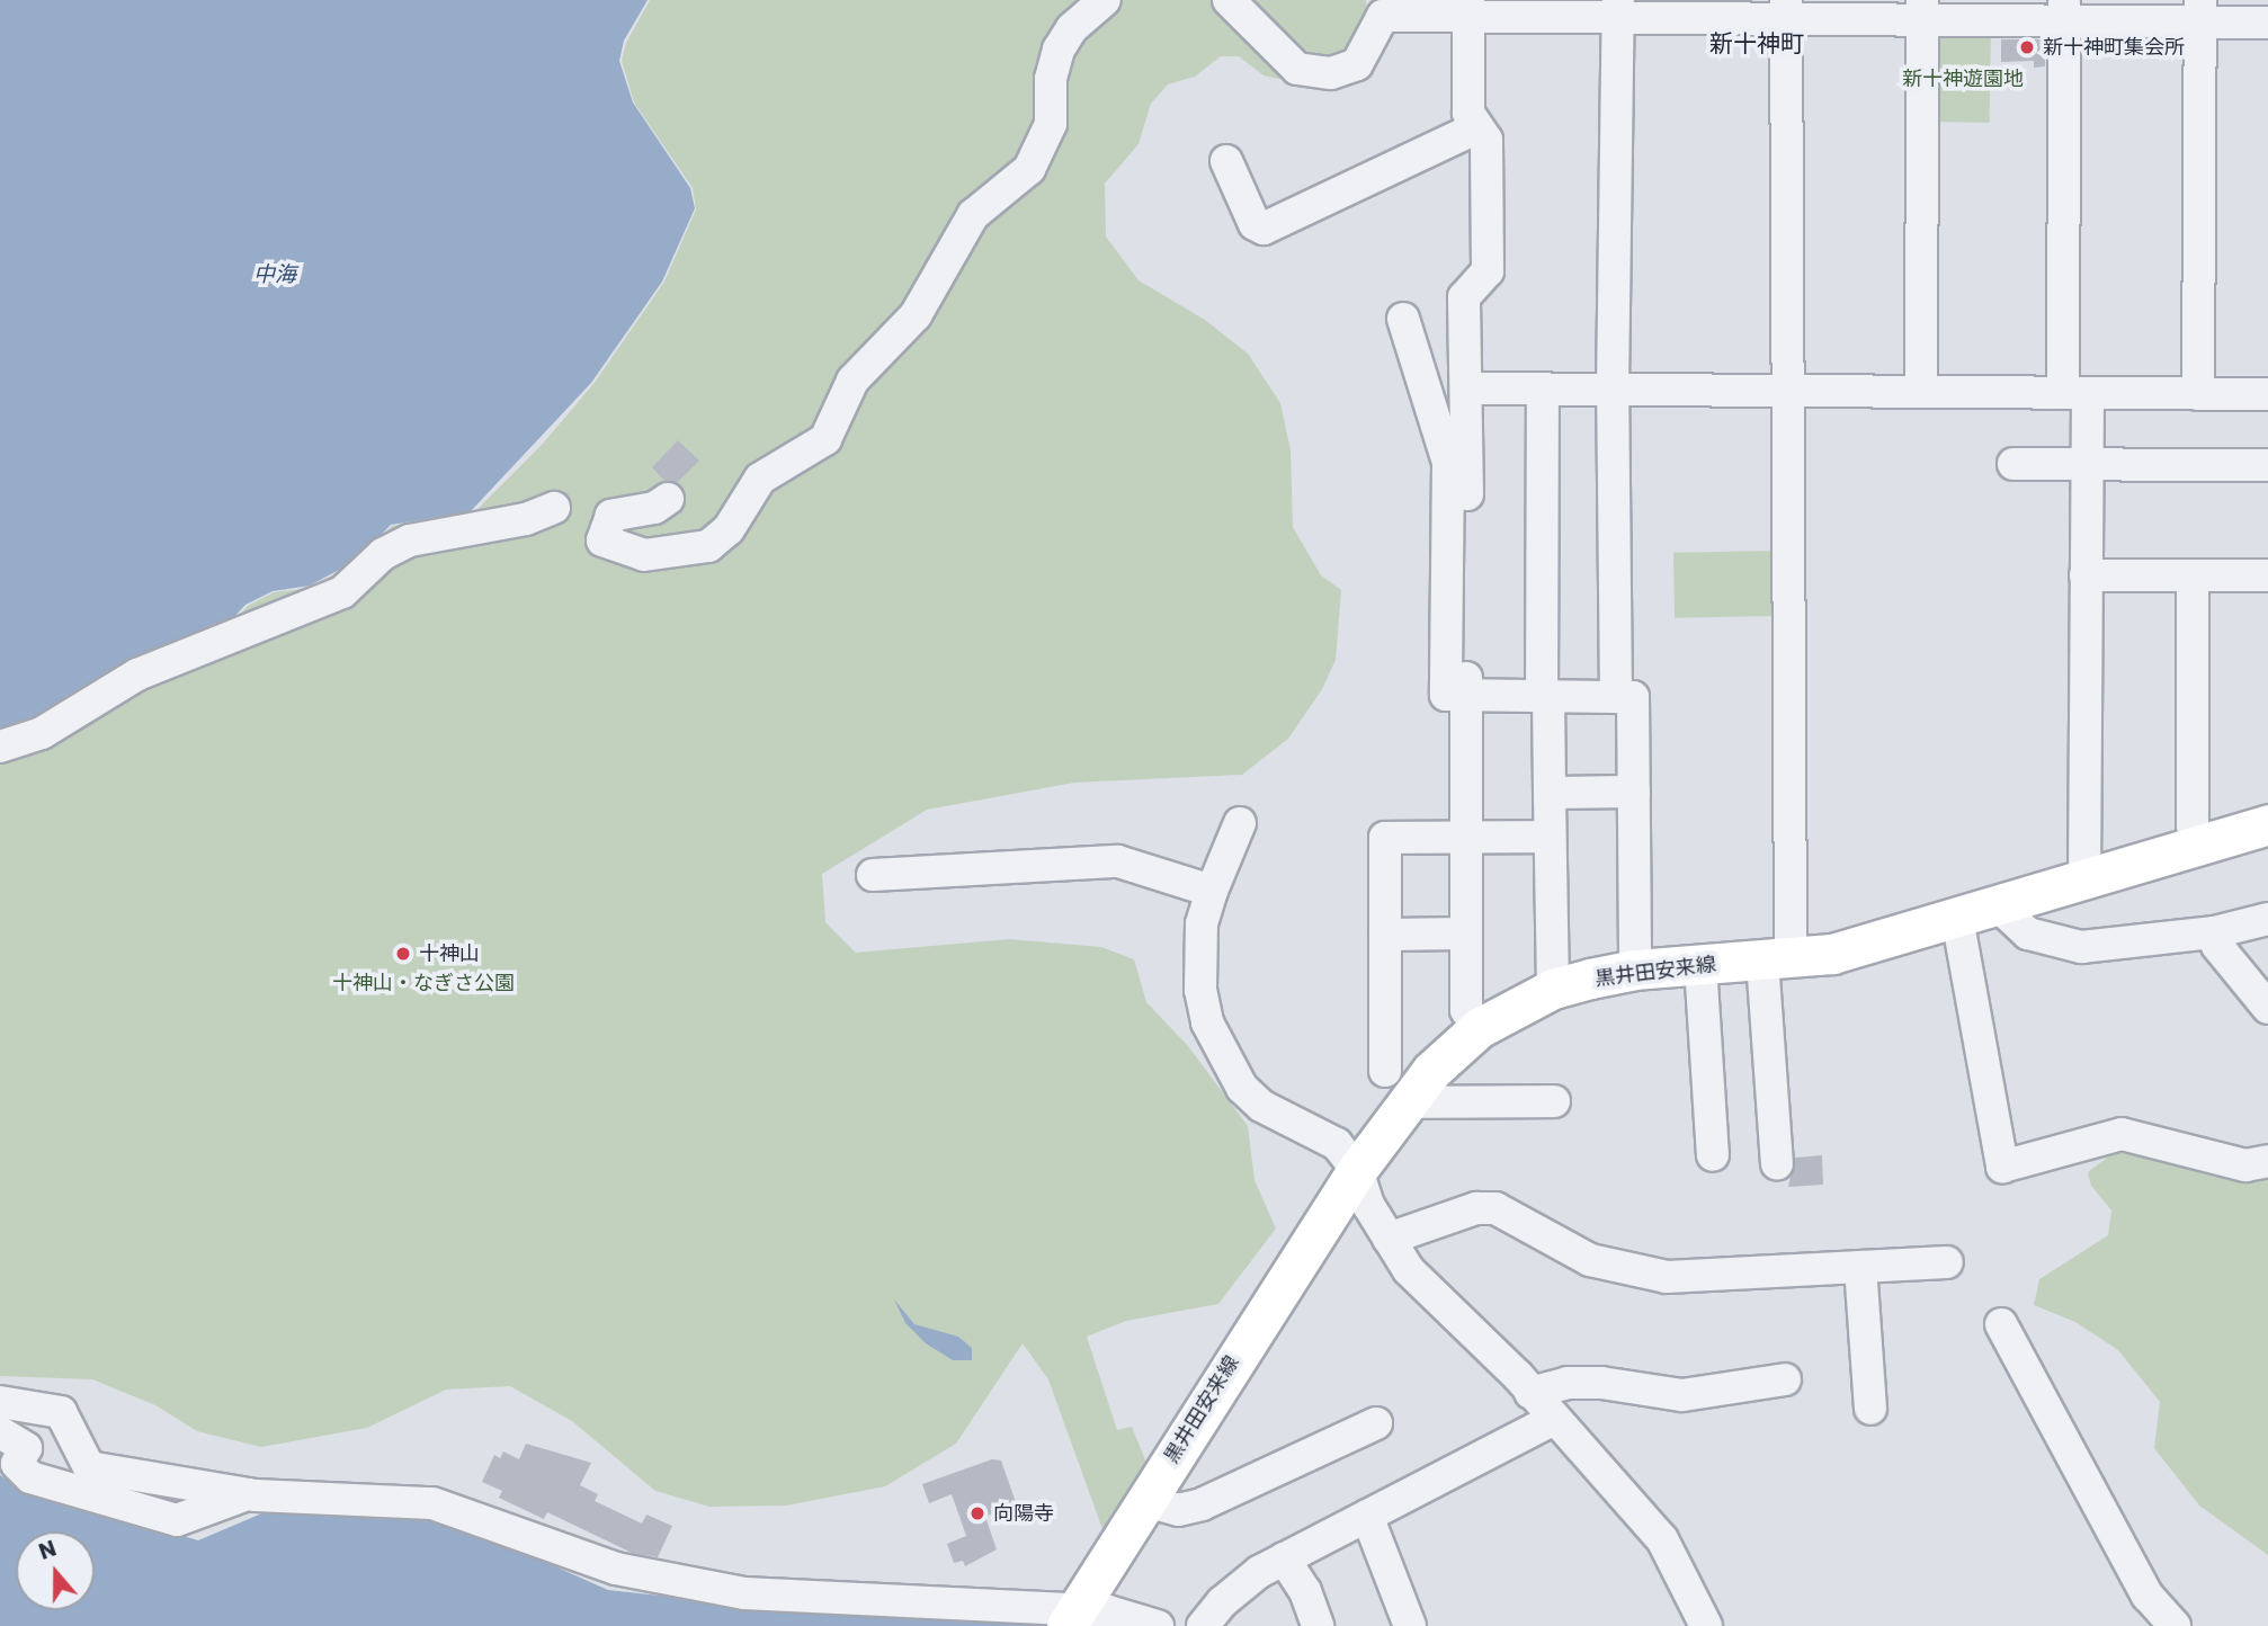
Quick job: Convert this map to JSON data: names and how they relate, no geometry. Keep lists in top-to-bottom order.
{
  "streets": {
    "main road": ["黒井田安来線"]
  },
  "districts": ["新十神町"],
  "water": ["中海"],
  "parks": ["新十神遊園地", "十神山・なぎさ公園"],
  "places": ["新十神町集会所", "十神山", "向陽寺"],
  "north": "top"
}
